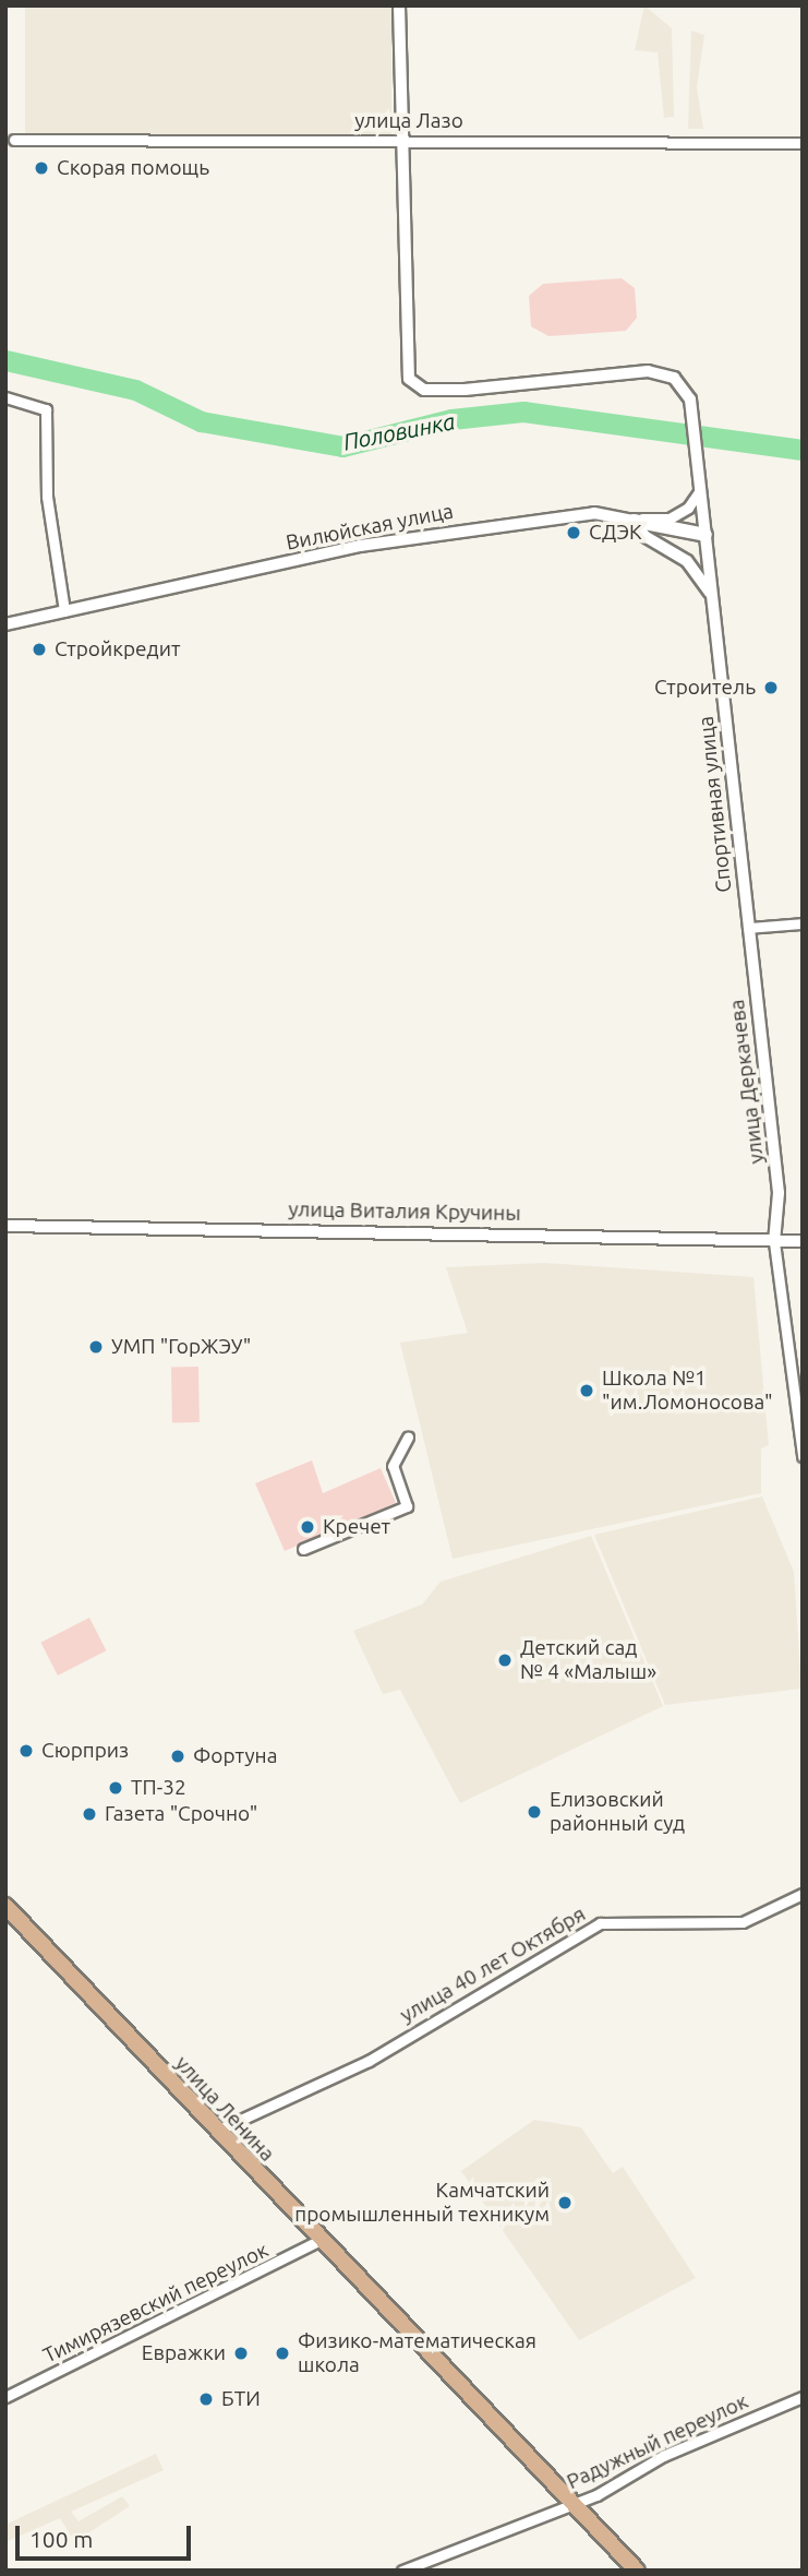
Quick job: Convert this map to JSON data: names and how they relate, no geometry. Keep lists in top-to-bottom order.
{
  "streets": {
    "main road": ["улица Ленина"],
    "street": [
      "улица Лазо",
      "Вилюйская улица",
      "Спортивная улица",
      "улица Деркачева",
      "улица Виталия Кручины",
      "улица 40 лет Октября",
      "Тимирязевский переулок",
      "Радужный переулок"
    ]
  },
  "crossings": [
    ["улица Лазо", "Спортивная улица"],
    ["Спортивная улица", "улица Деркачева"],
    ["улица Деркачева", "улица Виталия Кручины"],
    ["улица 40 лет Октября", "улица Ленина"],
    ["улица Ленина", "Тимирязевский переулок"],
    ["улица Ленина", "Радужный переулок"]
  ],
  "water": ["Половинка"],
  "places": [
    "Скорая помощь",
    "СДЭК",
    "Стройкредит",
    "Строитель",
    "УМП \"ГорЖЭУ\"",
    "Школа №1 \"им.Ломоносова\"",
    "Кречет",
    "Детский сад № 4 «Малыш»",
    "Сюрприз",
    "Фортуна",
    "ТП-32",
    "Елизовский районный суд",
    "Газета \"Срочно\"",
    "Камчатский промышленный техникум",
    "Евражки",
    "Физико-математическая школа",
    "БТИ"
  ],
  "scale_bar": "100 m"
}
